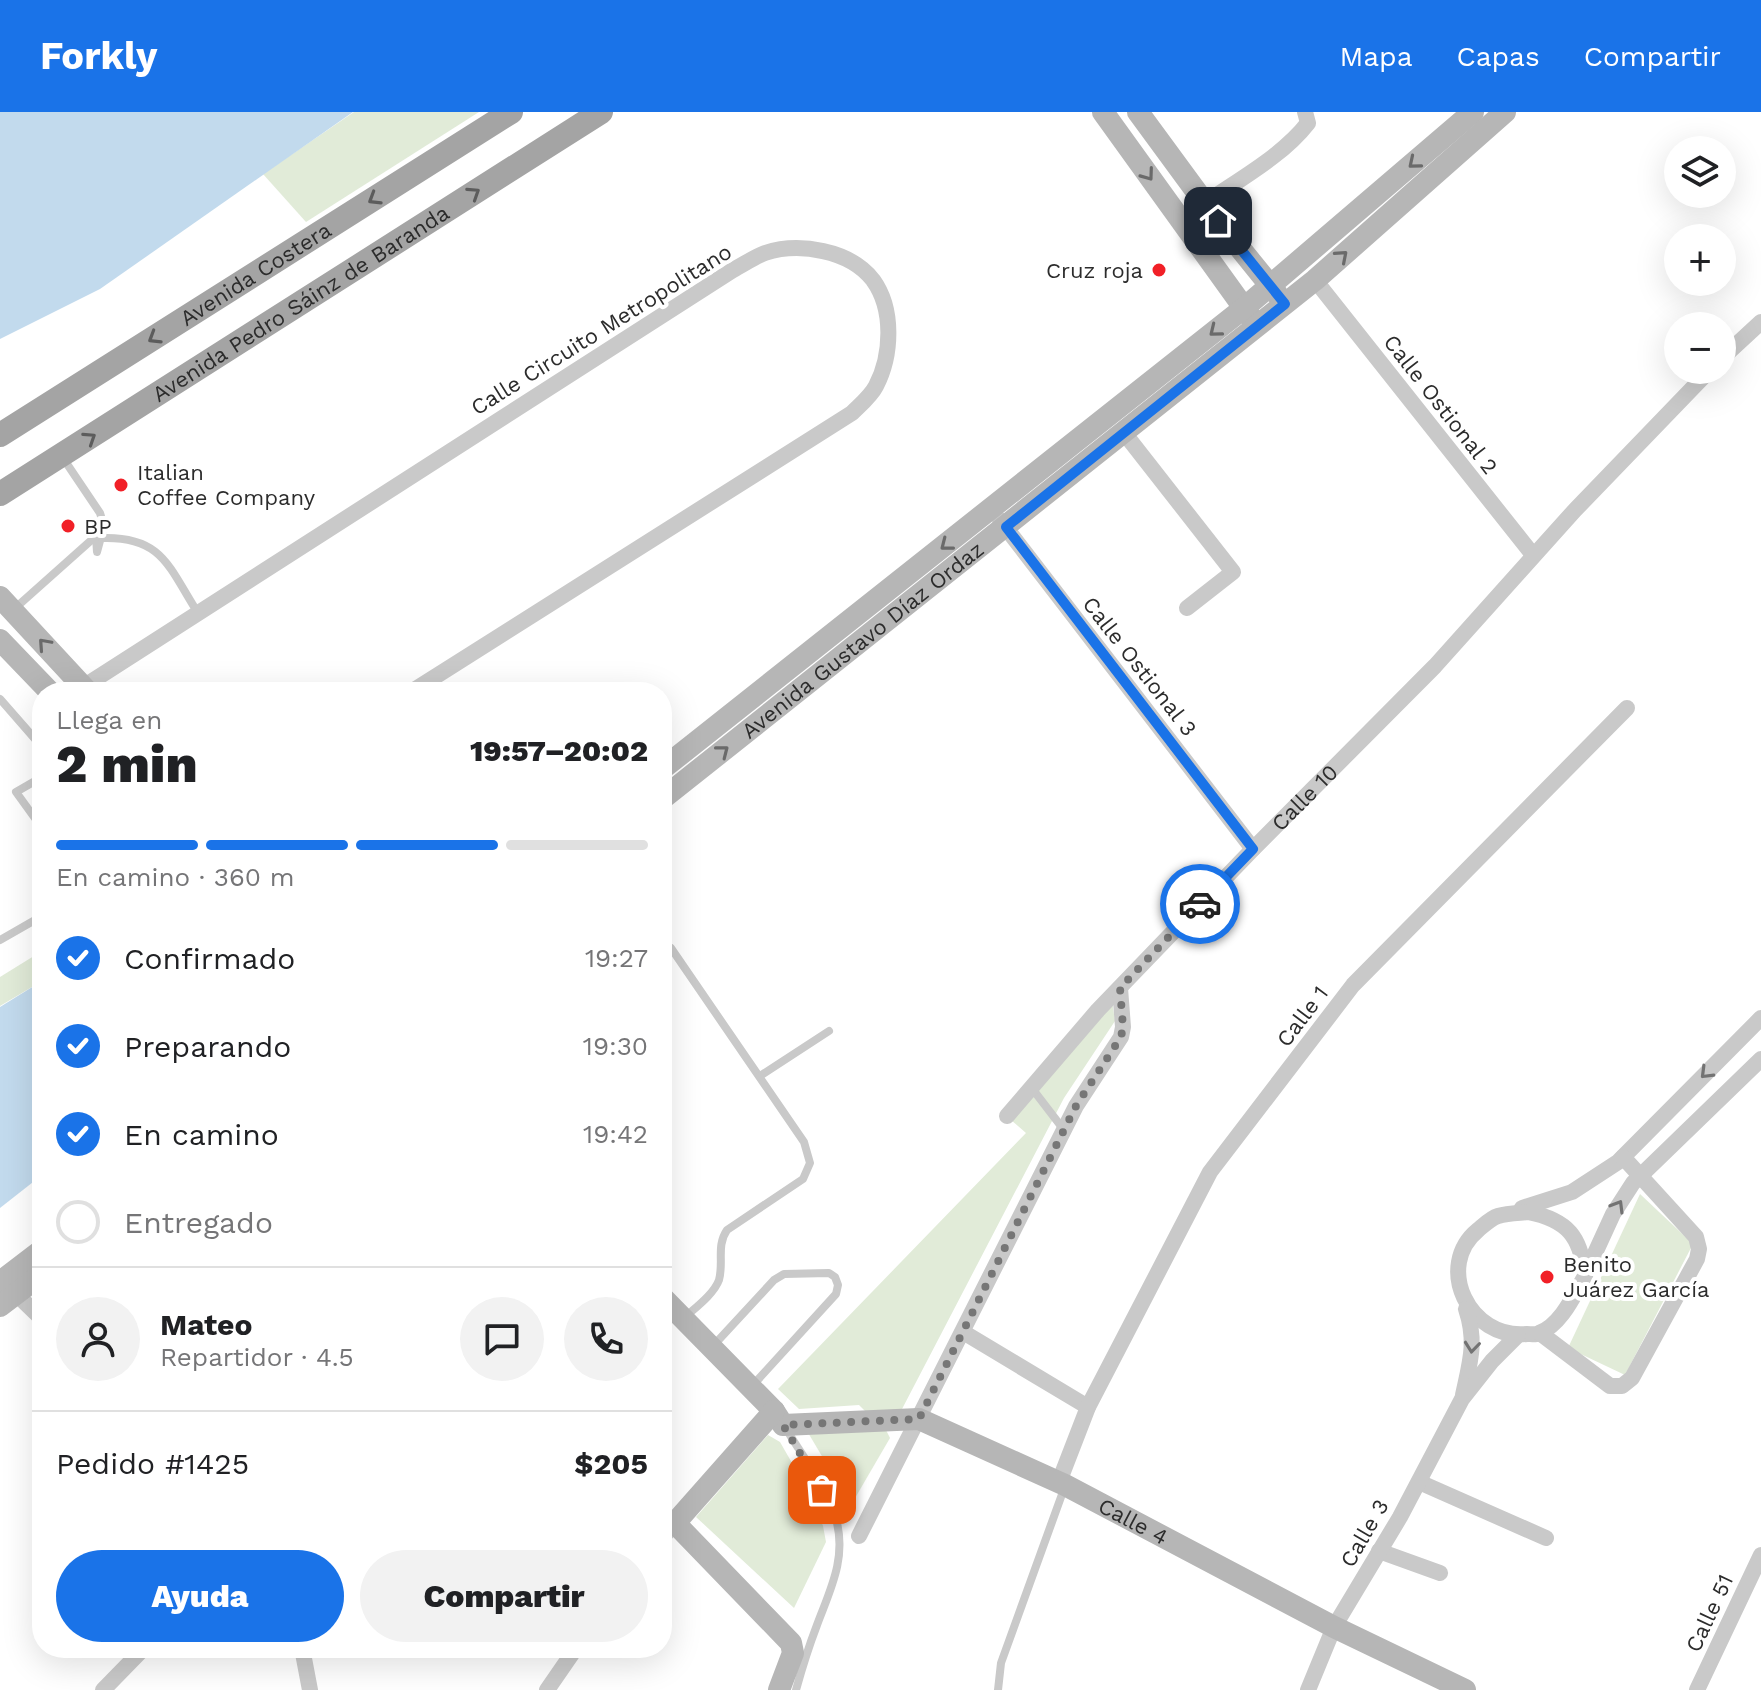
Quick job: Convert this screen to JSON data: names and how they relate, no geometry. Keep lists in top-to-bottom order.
{
  "streets": {
    "main road": ["Avenida Costera", "Avenida Pedro Sáinz de Baranda"],
    "street": [
      "Calle Circuito Metropolitano",
      "Calle Ostional 2",
      "Avenida Gustavo Díaz Ordaz",
      "Calle Ostional 3",
      "Calle 10",
      "Calle 1",
      "Calle 4",
      "Calle 3",
      "Calle 51"
    ]
  },
  "crossings": [
    ["Calle Ostional 2", "Avenida Gustavo Díaz Ordaz"],
    ["Calle Ostional 2", "Calle 10"],
    ["Avenida Gustavo Díaz Ordaz", "Calle Ostional 3"],
    ["Calle Ostional 3", "Calle 10"],
    ["Calle 1", "Calle 4"],
    ["Calle 4", "Calle 3"]
  ],
  "one_way": ["Avenida Costera", "Avenida Pedro Sáinz de Baranda"],
  "places": [
    "Cruz roja",
    "Italian Coffee Company",
    "BP",
    "Benito Juárez García"
  ],
  "page": {
    "header": "Forkly",
    "nav": ["Mapa", "Capas", "Compartir"],
    "map_buttons": ["+", "−"],
    "heading": ["2 min", "Llega en", "19:57–20:02"],
    "panel": [
      "Mateo",
      "Repartidor · 4.5",
      "Pedido #1425",
      "$205"
    ],
    "bar": "En camino · 360 m",
    "list": [
      ["Confirmado", "19:27"],
      ["Preparando", "19:30"],
      ["En camino", "19:42"],
      "Entregado"
    ],
    "buttons": ["Ayuda", "Compartir"]
  }
}
